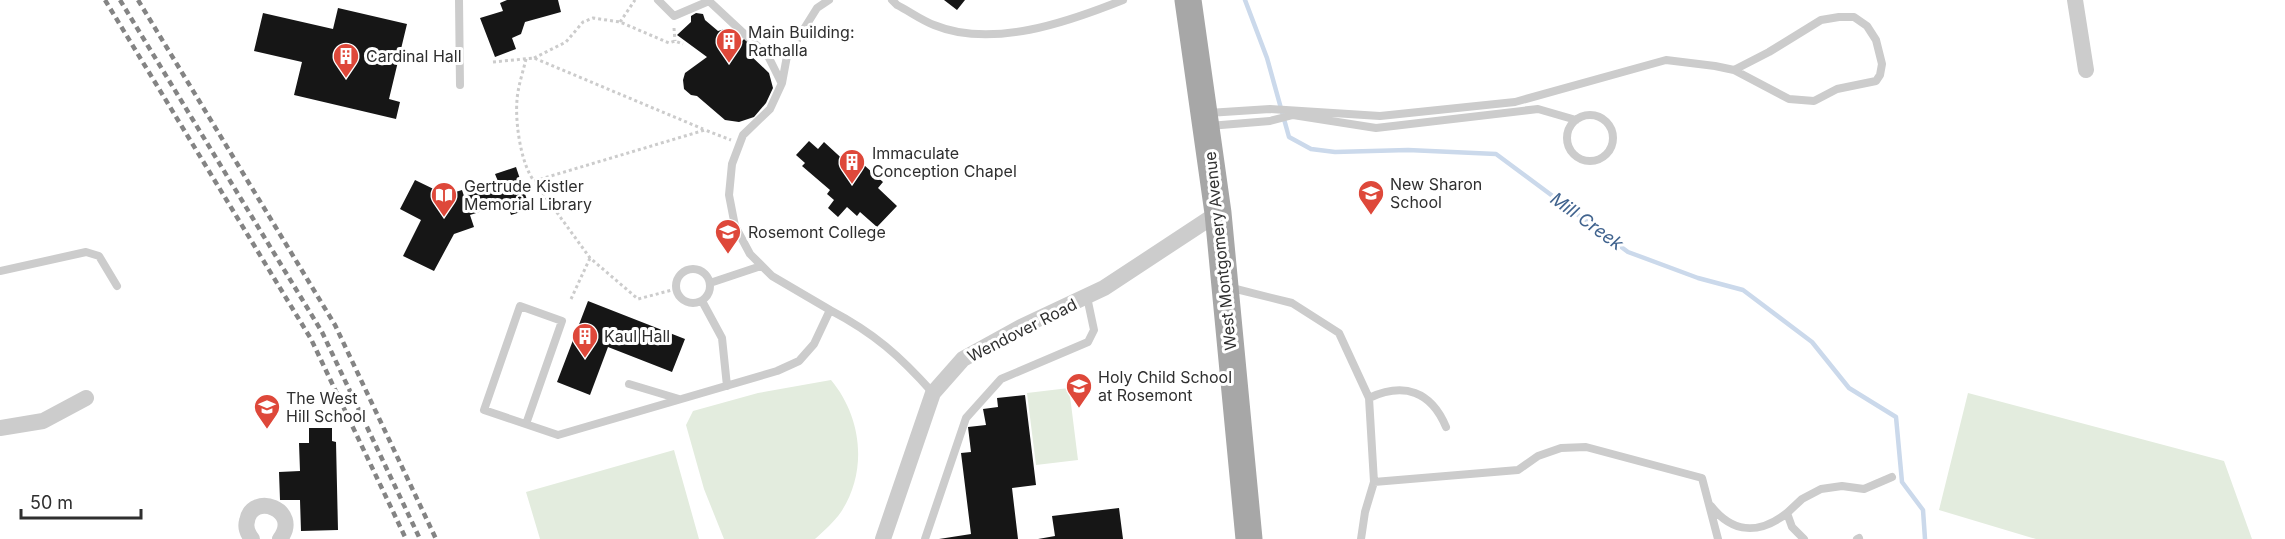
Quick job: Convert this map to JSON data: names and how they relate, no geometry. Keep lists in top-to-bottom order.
{
  "streets": {
    "main road": ["West Montgomery Avenue"],
    "street": ["Wendover Road"]
  },
  "crossings": [
    ["West Montgomery Avenue", "Wendover Road"]
  ],
  "water": ["Mill Creek"],
  "places": {
    "building": [
      "Main Building: Rathalla",
      "Cardinal Hall",
      "Immaculate Conception Chapel",
      "Kaul Hall"
    ],
    "school or university": [
      "New Sharon School",
      "Rosemont College",
      "Holy Child School at Rosemont",
      "The West Hill School"
    ],
    "library": ["Gertrude Kistler Memorial Library"]
  },
  "scale_bar": "50 m"
}
